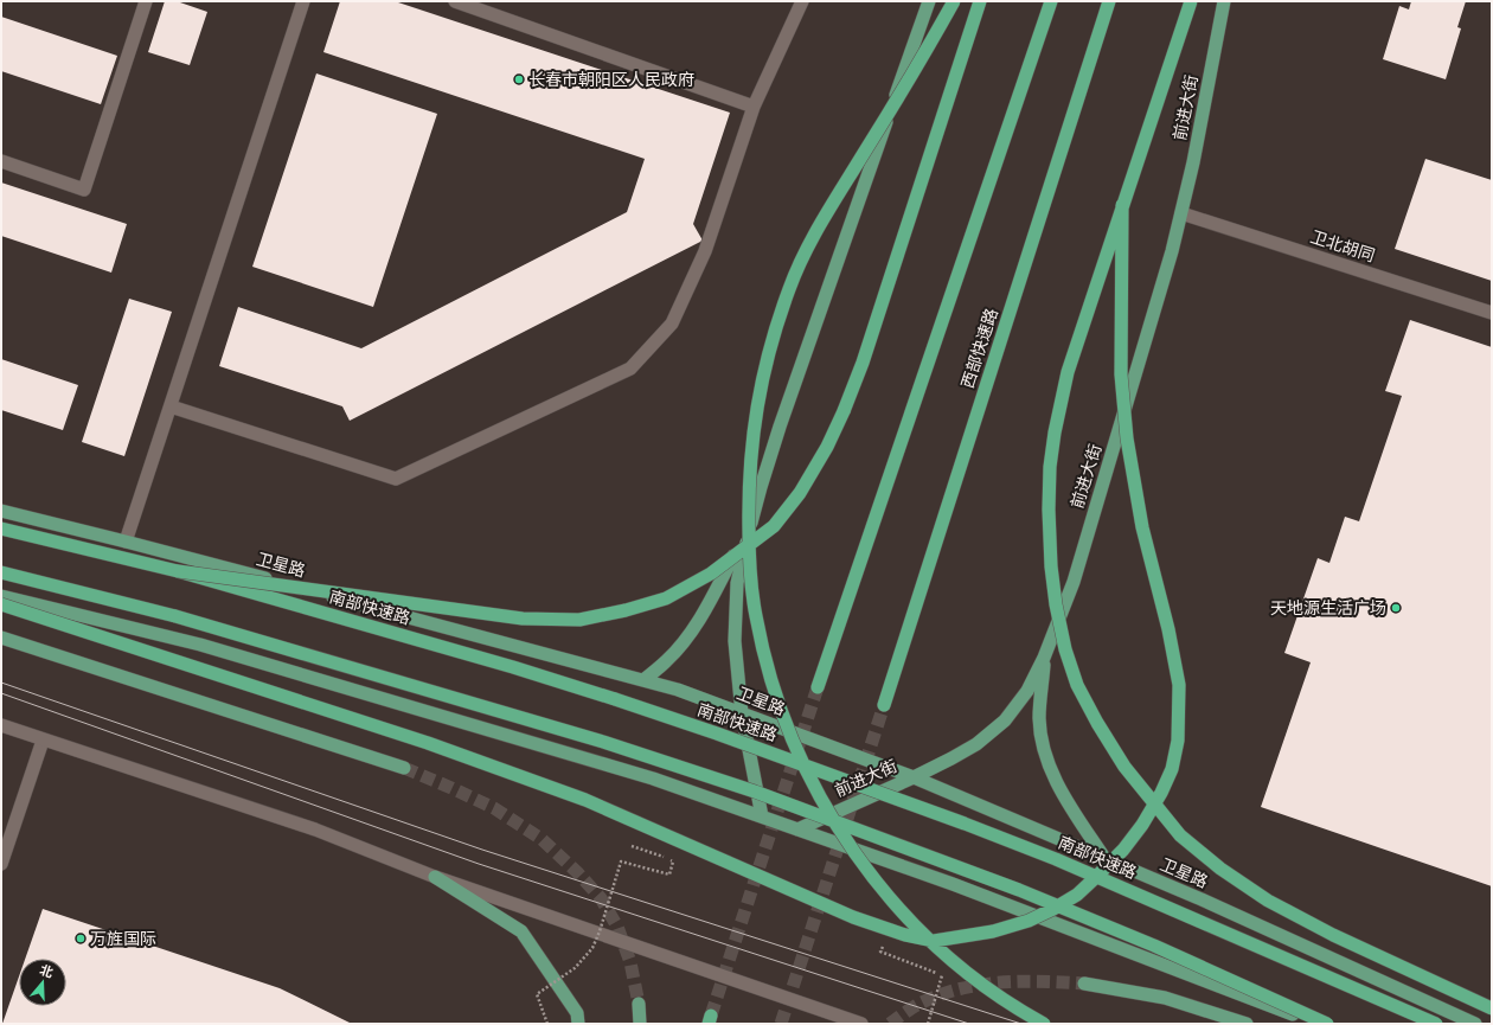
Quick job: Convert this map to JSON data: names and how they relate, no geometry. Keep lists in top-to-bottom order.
{
  "streets": {
    "highway": ["西部快速路", "南部快速路"],
    "main road": ["前进大街", "卫北胡同", "卫星路"]
  },
  "crossings": [
    ["前进大街", "卫北胡同"],
    ["前进大街", "卫星路"]
  ],
  "places": ["长春市朝阳区人民政府", "天地源生活广场", "万旌国际"],
  "north": "top"
}
